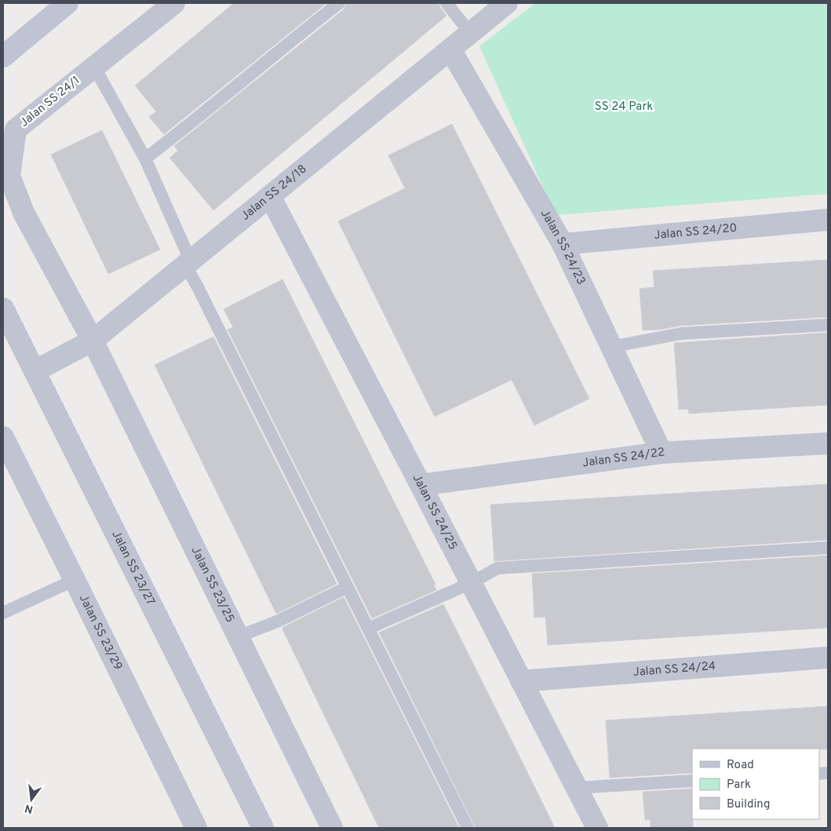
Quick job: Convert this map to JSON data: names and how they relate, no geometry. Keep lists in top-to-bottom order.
{
  "streets": {
    "street": [
      "Jalan SS 24/1",
      "Jalan SS 24/18",
      "Jalan SS 24/20",
      "Jalan SS 24/23",
      "Jalan SS 24/22",
      "Jalan SS 24/25",
      "Jalan SS 23/27",
      "Jalan SS 23/25",
      "Jalan SS 23/29",
      "Jalan SS 24/24"
    ]
  },
  "crossings": [
    ["Jalan SS 24/1", "Jalan SS 24/18"],
    ["Jalan SS 24/1", "Jalan SS 23/25"],
    ["Jalan SS 24/18", "Jalan SS 24/23"],
    ["Jalan SS 24/18", "Jalan SS 24/25"],
    ["Jalan SS 24/18", "Jalan SS 23/27"],
    ["Jalan SS 24/18", "Jalan SS 23/25"],
    ["Jalan SS 24/20", "Jalan SS 24/23"],
    ["Jalan SS 24/23", "Jalan SS 24/22"],
    ["Jalan SS 24/22", "Jalan SS 24/25"],
    ["Jalan SS 24/25", "Jalan SS 24/24"]
  ],
  "parks": ["SS 24 Park"],
  "legend": ["Road", "Park", "Building"],
  "north": "bottom"
}
